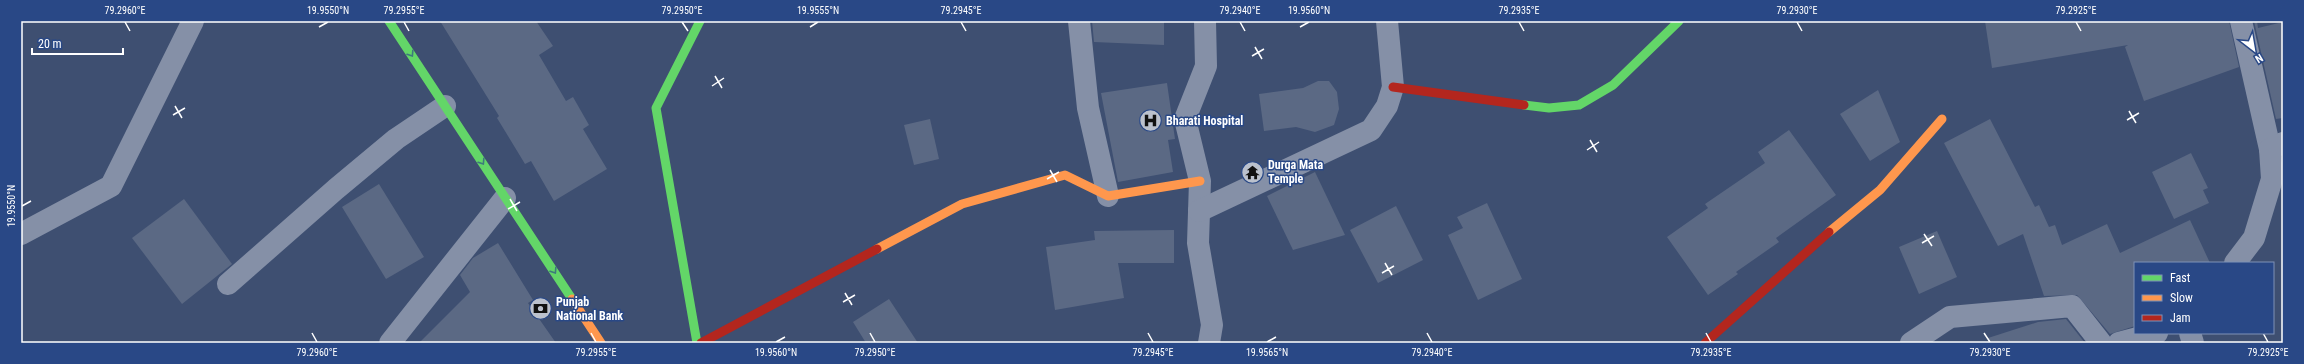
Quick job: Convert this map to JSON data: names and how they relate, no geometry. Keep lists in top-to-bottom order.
{
  "places": {
    "hospital": ["Bharati Hospital"],
    "temple": ["Durga Mata Temple"],
    "bank": ["Punjab National Bank"]
  },
  "legend": ["Fast", "Slow", "Jam"],
  "scale_bar": "20 m",
  "north": "bottom right",
  "coordinates": [
    "79.2960°E",
    "19.9550°N",
    "79.2955°E",
    "79.2950°E",
    "19.9555°N",
    "79.2945°E",
    "79.2940°E",
    "19.9560°N",
    "79.2935°E",
    "79.2930°E",
    "79.2925°E",
    "19.9565°N"
  ]
}
